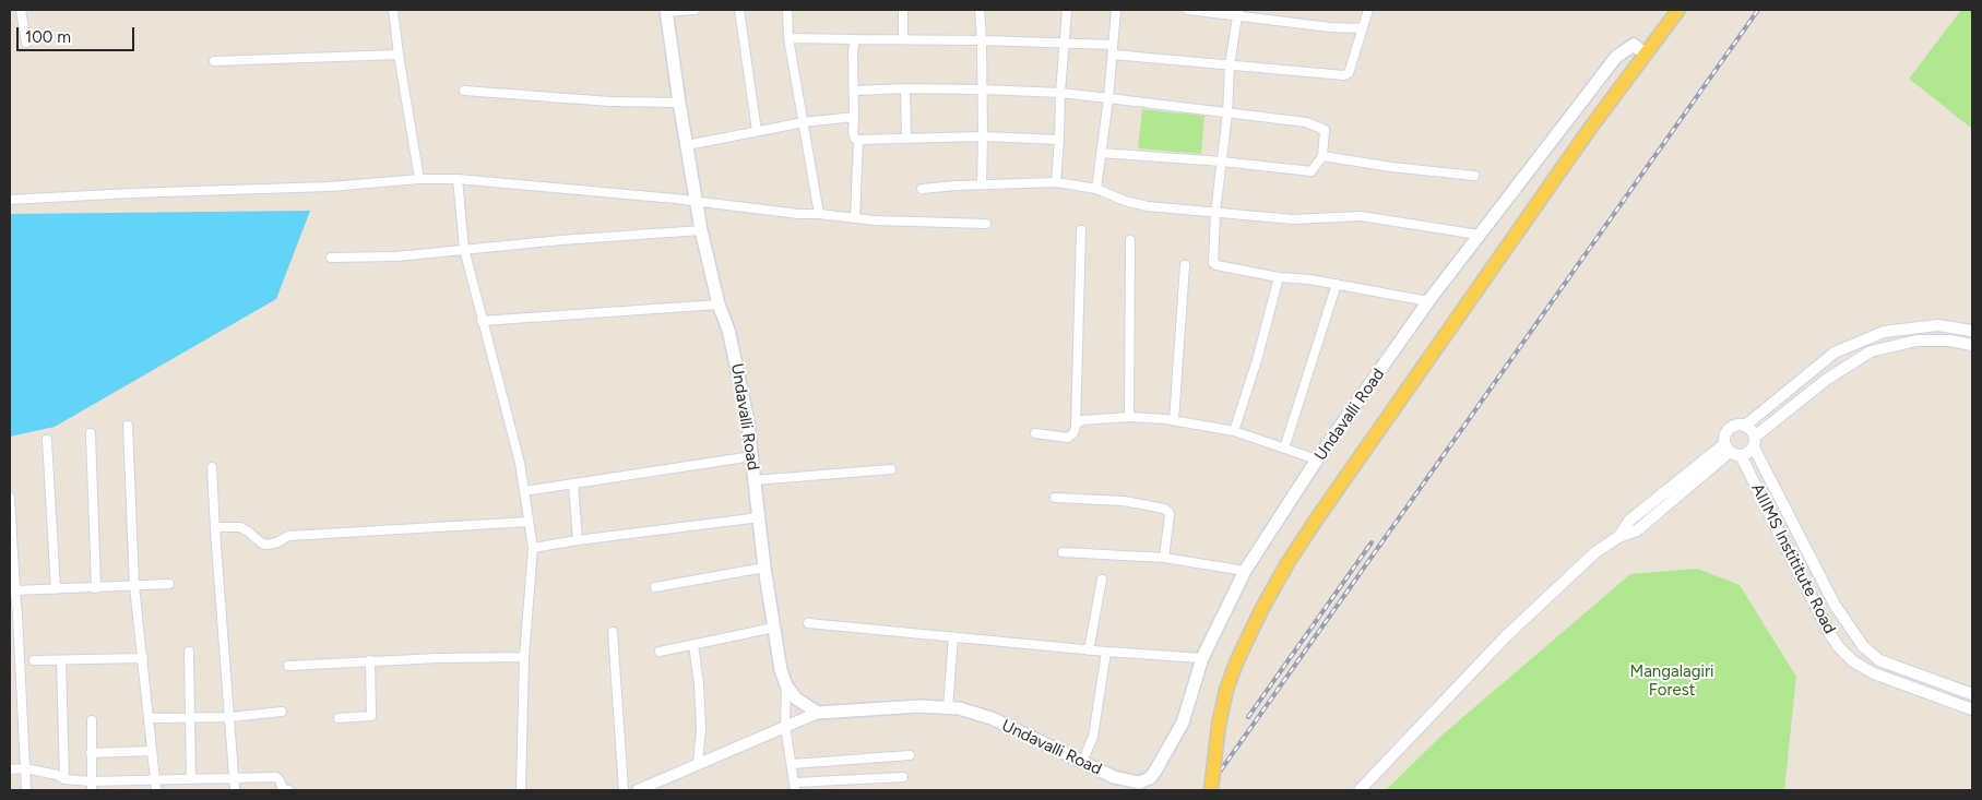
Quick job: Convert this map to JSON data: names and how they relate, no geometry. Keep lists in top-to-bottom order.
{
  "streets": {
    "main road": ["Undavalli Road"],
    "street": ["AIIIMS Instititute Road"]
  },
  "parks": ["Mangalagiri Forest"],
  "scale_bar": "100 m"
}
